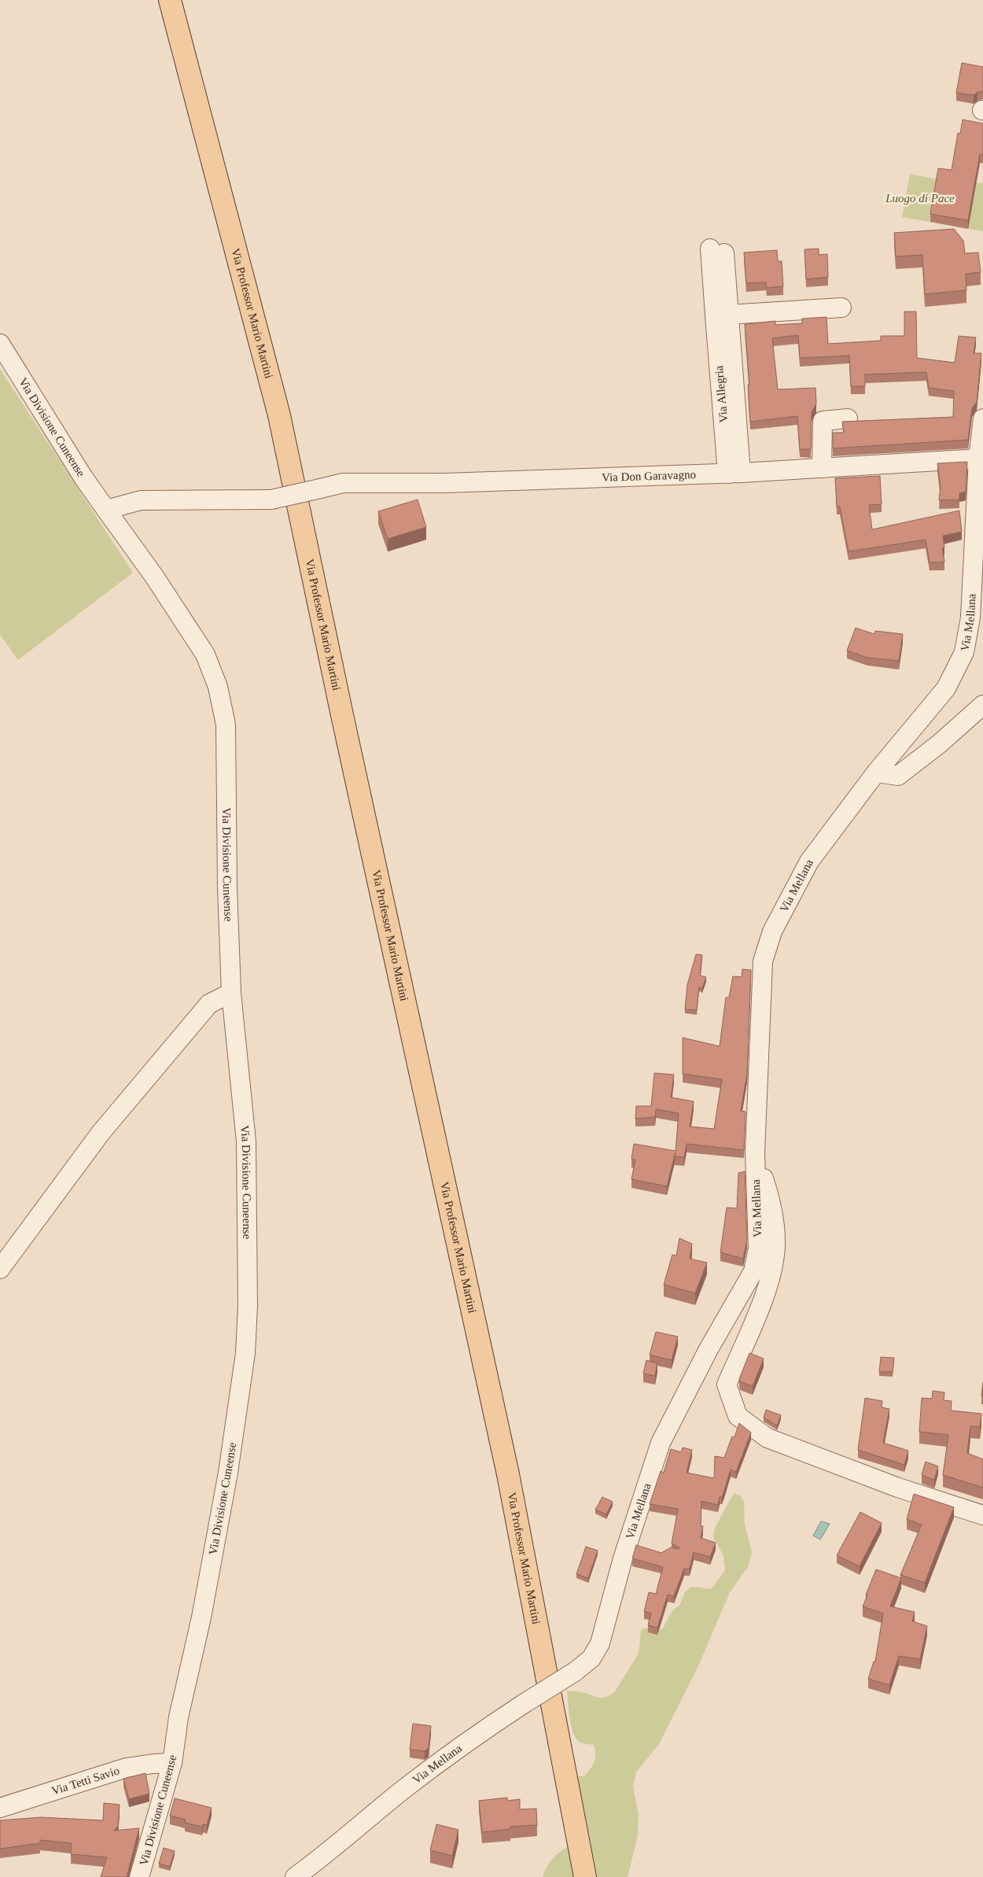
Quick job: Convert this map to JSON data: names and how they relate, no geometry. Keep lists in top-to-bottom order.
{
  "streets": {
    "main road": ["Via Professor Mario Martini"],
    "street": [
      "Via Allegria",
      "Via Divisione Cuneense",
      "Via Don Garavagno",
      "Via Mellana",
      "Via Tetti Savio"
    ]
  },
  "crossings": [
    ["Via Allegria", "Via Don Garavagno"],
    ["Via Divisione Cuneense", "Via Don Garavagno"],
    ["Via Divisione Cuneense", "Via Tetti Savio"],
    ["Via Don Garavagno", "Via Mellana"]
  ],
  "parks": ["Luogo di Pace"]
}
